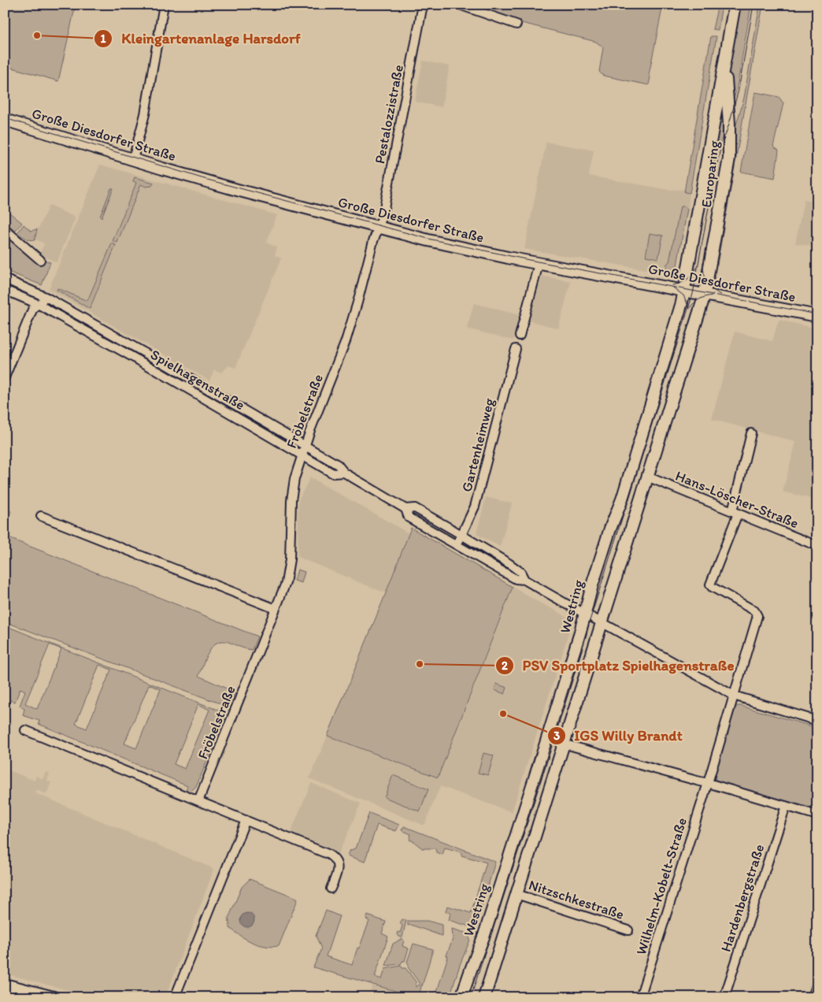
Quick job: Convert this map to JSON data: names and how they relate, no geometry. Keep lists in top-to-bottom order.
{
  "streets": {
    "main road": ["Große Diesdorfer Straße", "Europaring", "Westring"],
    "street": [
      "Pestalozzistraße",
      "Spielhagenstraße",
      "Fröbelstraße",
      "Gartenheimweg",
      "Hans-Löscher-Straße",
      "Wilhelm-Kobelt-Straße",
      "Hardenbergstraße",
      "Nitzschkestraße"
    ]
  },
  "crossings": [
    ["Pestalozzistraße", "Große Diesdorfer Straße"],
    ["Pestalozzistraße", "Fröbelstraße"],
    ["Große Diesdorfer Straße", "Europaring"],
    ["Große Diesdorfer Straße", "Fröbelstraße"],
    ["Große Diesdorfer Straße", "Westring"],
    ["Europaring", "Westring"],
    ["Spielhagenstraße", "Fröbelstraße"],
    ["Spielhagenstraße", "Gartenheimweg"],
    ["Spielhagenstraße", "Westring"],
    ["Spielhagenstraße", "Wilhelm-Kobelt-Straße"],
    ["Hans-Löscher-Straße", "Wilhelm-Kobelt-Straße"]
  ],
  "places": ["Kleingartenanlage Harsdorf", "PSV Sportplatz Spielhagenstraße", "IGS Willy Brandt"]
}
